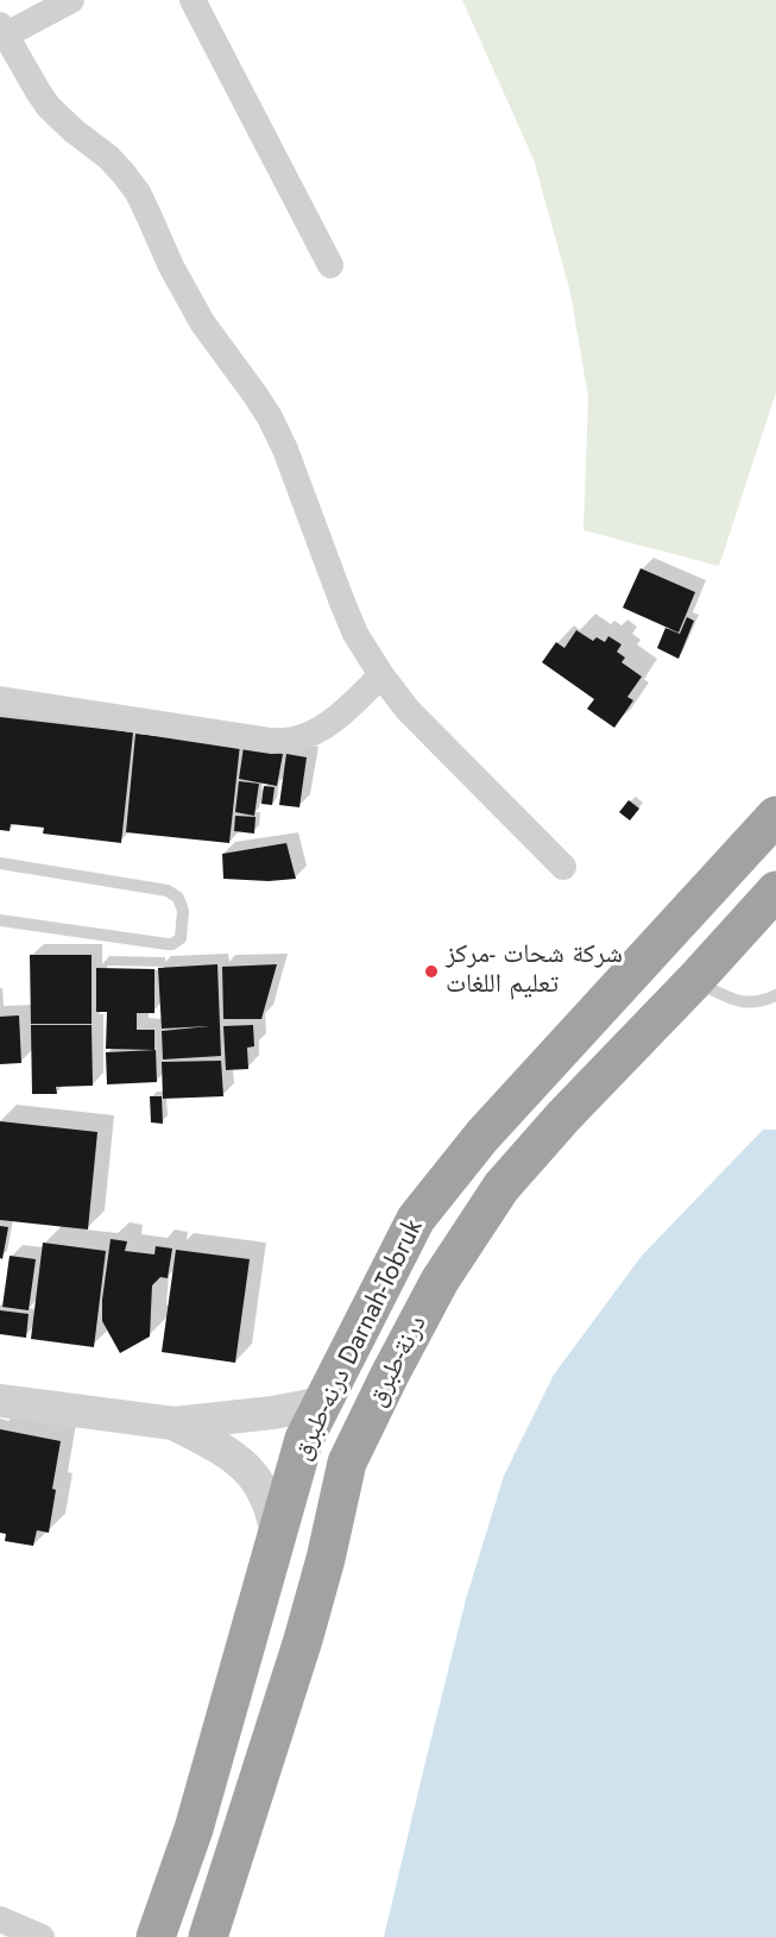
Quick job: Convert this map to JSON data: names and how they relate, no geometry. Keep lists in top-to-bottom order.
{
  "streets": {
    "highway": ["درنه-طبرق Darnah-Tobruk", "درنة-طبرق"]
  },
  "places": ["شركة شحات -مركز تعليم اللغات"]
}
